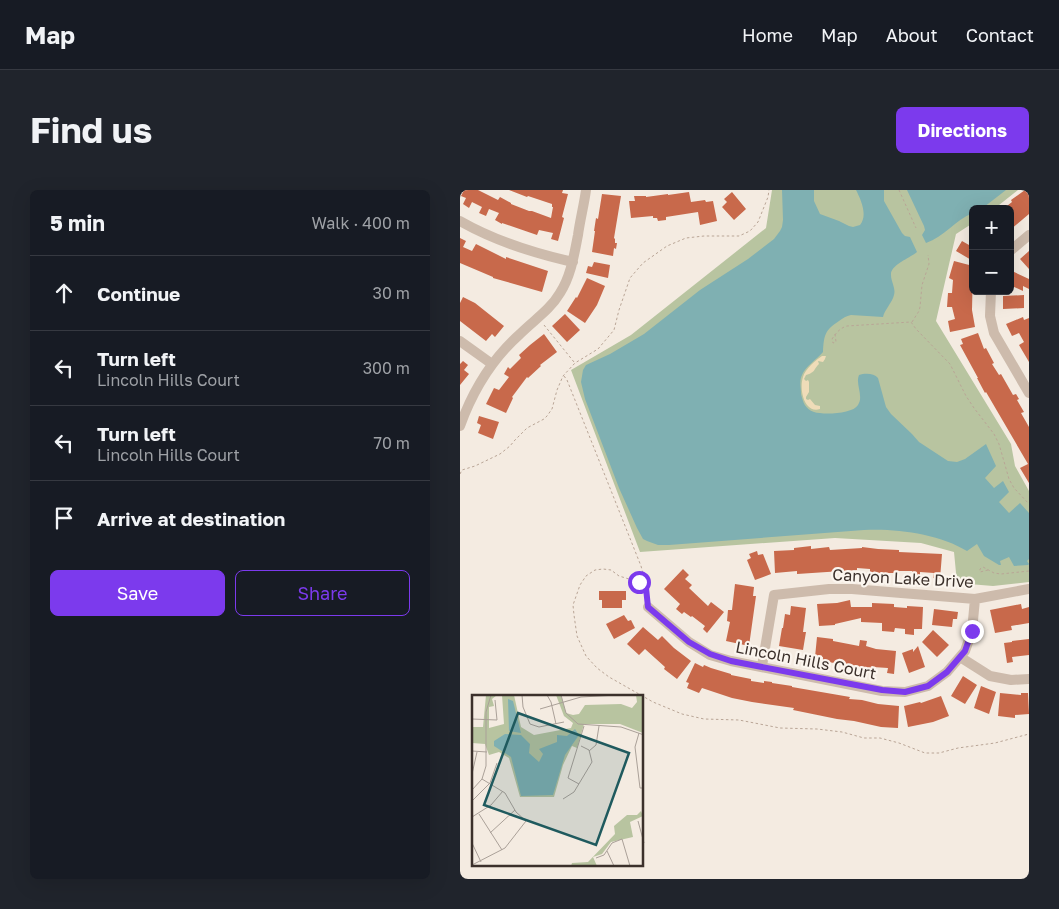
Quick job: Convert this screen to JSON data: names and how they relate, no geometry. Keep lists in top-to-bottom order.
{
  "streets": {
    "street": ["Canyon Lake Drive", "Lincoln Hills Court"]
  },
  "crossings": [
    ["Canyon Lake Drive", "Lincoln Hills Court"]
  ],
  "page": {
    "header": "Map",
    "nav": [
      "Home",
      "Map",
      "About",
      "Contact"
    ],
    "buttons": [
      "Directions",
      ["Save", "Share"]
    ],
    "title": "Find us",
    "heading": ["5 min", "Walk · 400 m"],
    "map_buttons": ["+", "−"],
    "list": [
      ["Continue", "30 m"],
      ["Turn left", "Lincoln Hills Court", "300 m"],
      ["Turn left", "Lincoln Hills Court", "70 m"],
      "Arrive at destination"
    ]
  }
}
